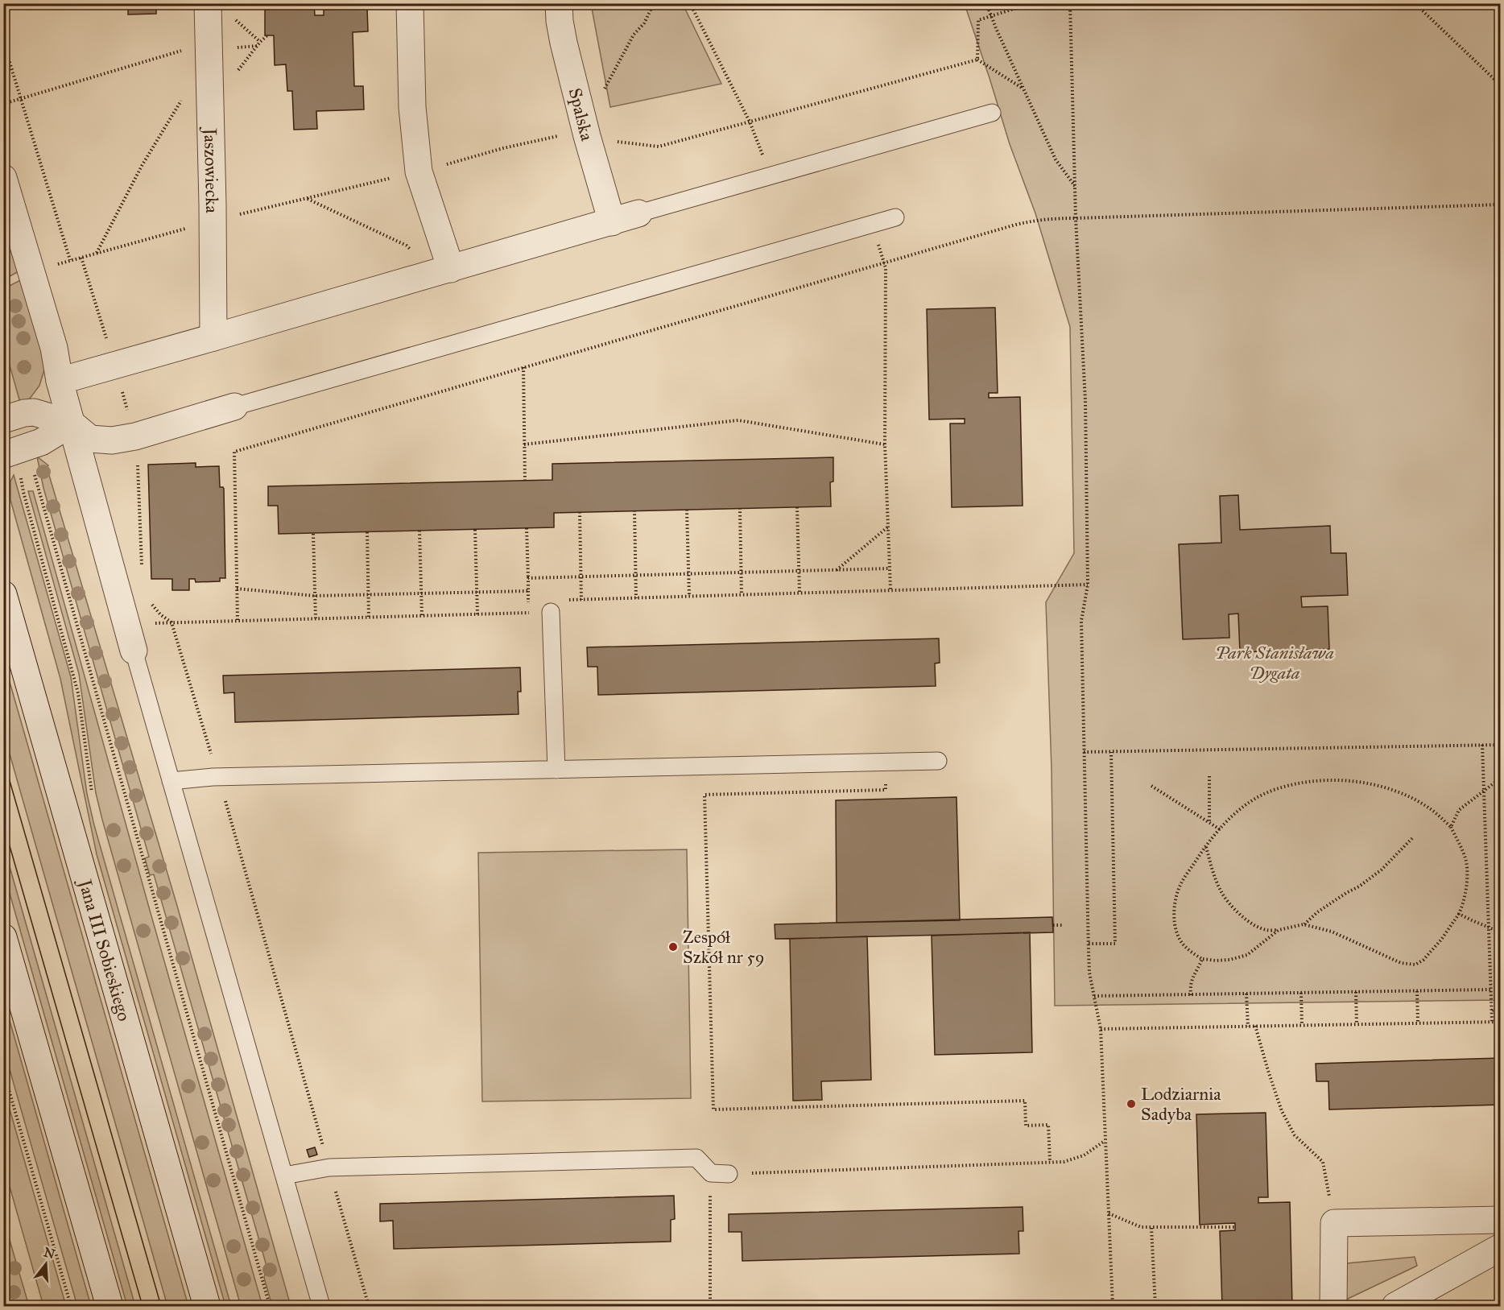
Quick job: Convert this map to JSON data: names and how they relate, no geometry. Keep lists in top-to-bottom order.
{
  "streets": {
    "street": ["Spalska", "Jaszowiecka", "Jana III Sobieskiego"]
  },
  "parks": ["Park Stanisława Dygata"],
  "places": ["Zespół Szkół nr 59", "Lodziarnia Sadyba"],
  "north": "top"
}
